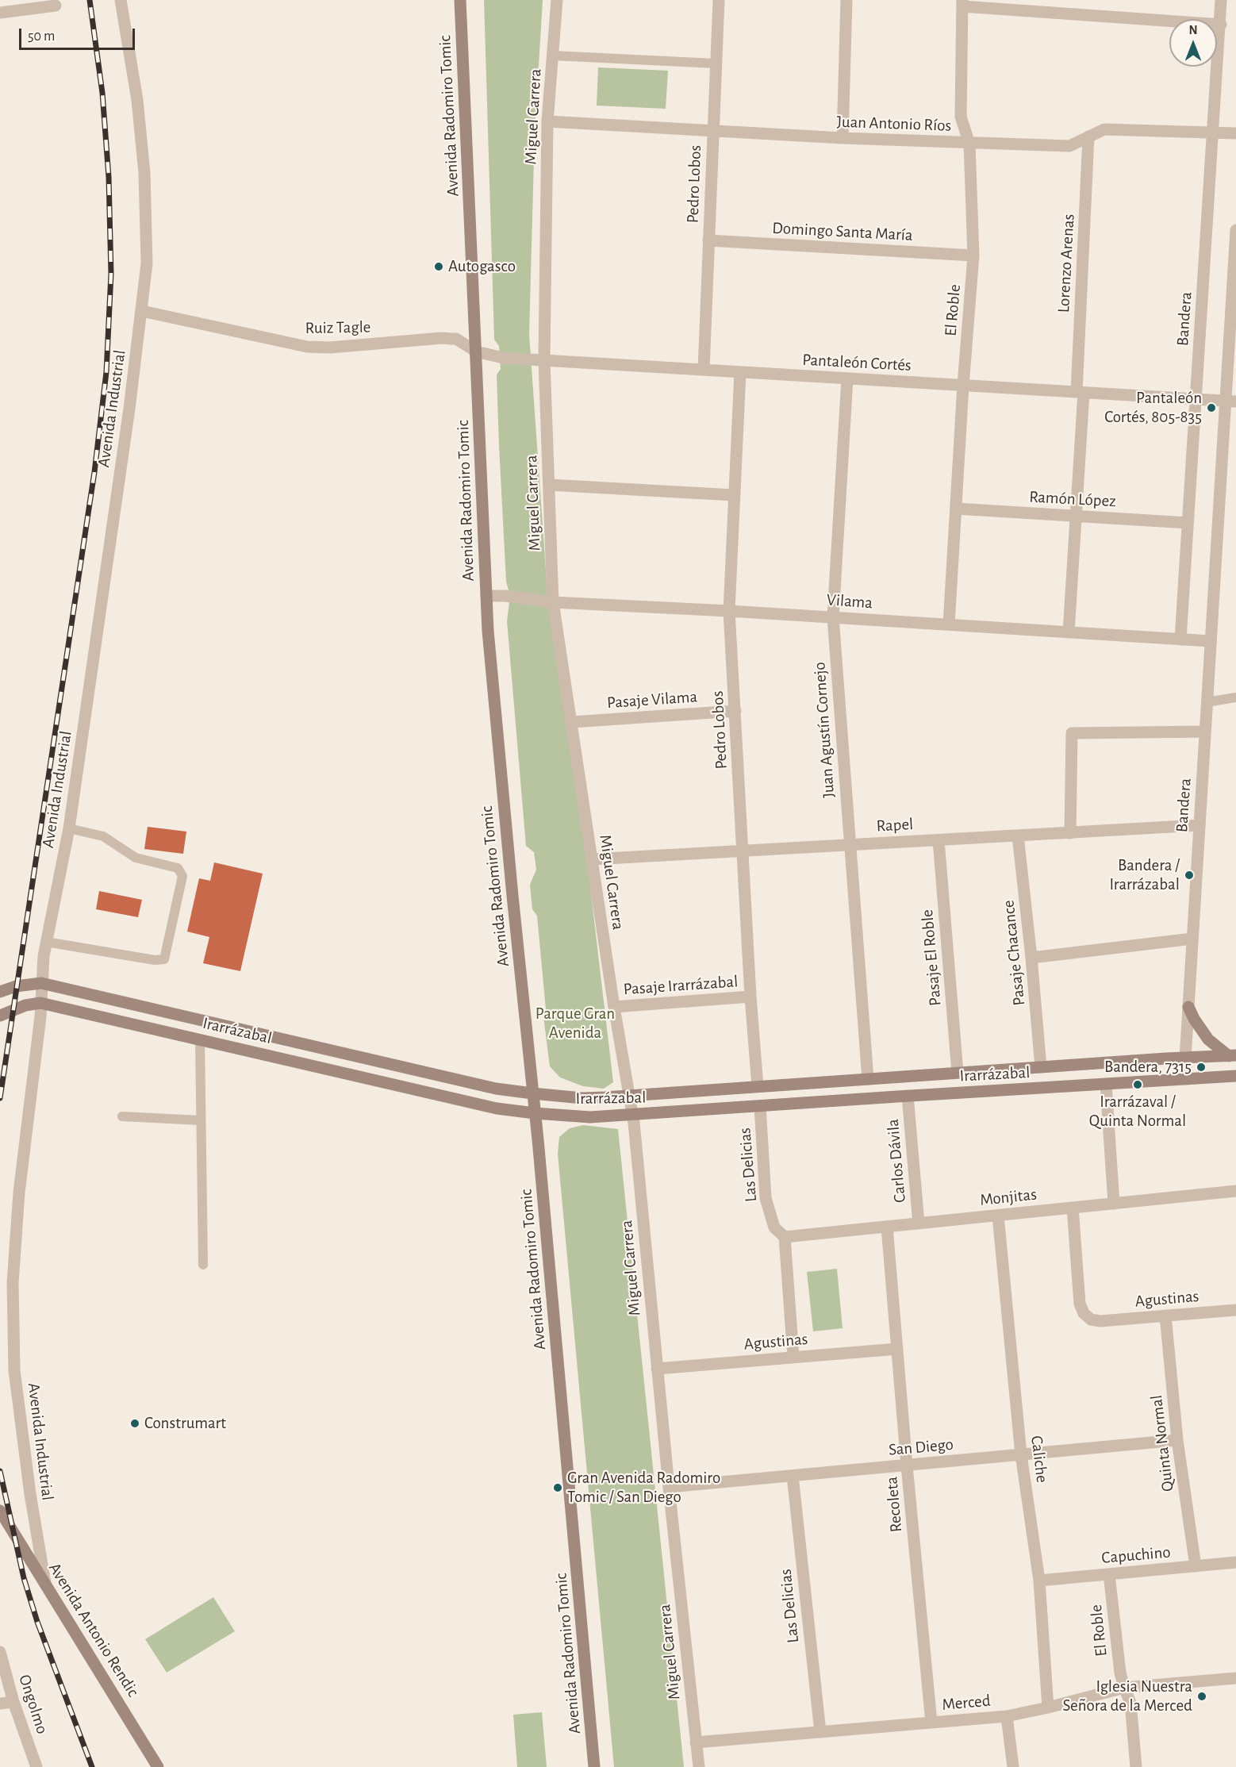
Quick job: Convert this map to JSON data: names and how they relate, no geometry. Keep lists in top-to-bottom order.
{
  "streets": {
    "main road": ["Avenida Radomiro Tomic", "Irarrázabal", "Avenida Antonio Rendic"],
    "street": [
      "Miguel Carrera",
      "Juan Antonio Ríos",
      "Pedro Lobos",
      "Domingo Santa María",
      "Lorenzo Arenas",
      "El Roble",
      "Bandera",
      "Ruiz Tagle",
      "Pantaleón Cortés",
      "Avenida Industrial",
      "Ramón López",
      "Vilama",
      "Pasaje Vilama",
      "Juan Agustín Cornejo",
      "Rapel",
      "Pasaje Chacance",
      "Pasaje El Roble",
      "Pasaje Irarrázabal",
      "Carlos Dávila",
      "Las Delicias",
      "Monjitas",
      "Agustinas",
      "Quinta Normal",
      "San Diego",
      "Caliche",
      "Recoleta",
      "Capuchino",
      "Merced",
      "Ongolmo"
    ]
  },
  "crossings": [
    ["Avenida Radomiro Tomic", "Ruiz Tagle"],
    ["Avenida Radomiro Tomic", "Pantaleón Cortés"],
    ["Avenida Radomiro Tomic", "Vilama"],
    ["Avenida Radomiro Tomic", "Irarrázabal"],
    ["Miguel Carrera", "Juan Antonio Ríos"],
    ["Miguel Carrera", "Pantaleón Cortés"],
    ["Miguel Carrera", "Vilama"],
    ["Miguel Carrera", "Pasaje Vilama"],
    ["Miguel Carrera", "Rapel"],
    ["Miguel Carrera", "Pasaje Irarrázabal"],
    ["Miguel Carrera", "Irarrázabal"],
    ["Miguel Carrera", "Agustinas"],
    ["Miguel Carrera", "San Diego"],
    ["Miguel Carrera", "Merced"],
    ["Juan Antonio Ríos", "Pedro Lobos"],
    ["Juan Antonio Ríos", "Lorenzo Arenas"],
    ["Juan Antonio Ríos", "El Roble"],
    ["Juan Antonio Ríos", "Bandera"],
    ["Pedro Lobos", "Domingo Santa María"],
    ["Pedro Lobos", "Pantaleón Cortés"],
    ["Pedro Lobos", "Vilama"],
    ["Pedro Lobos", "Pasaje Vilama"],
    ["Pedro Lobos", "Rapel"],
    ["Pedro Lobos", "Pasaje Irarrázabal"],
    ["Pedro Lobos", "Irarrázabal"],
    ["Domingo Santa María", "El Roble"],
    ["Lorenzo Arenas", "Pantaleón Cortés"],
    ["Lorenzo Arenas", "Ramón López"],
    ["Lorenzo Arenas", "Vilama"],
    ["El Roble", "Pantaleón Cortés"],
    ["El Roble", "Ramón López"],
    ["El Roble", "Vilama"],
    ["El Roble", "Capuchino"],
    ["El Roble", "Merced"],
    ["Bandera", "Pantaleón Cortés"],
    ["Bandera", "Ramón López"],
    ["Bandera", "Vilama"],
    ["Bandera", "Rapel"],
    ["Bandera", "Irarrázabal"],
    ["Ruiz Tagle", "Pantaleón Cortés"],
    ["Ruiz Tagle", "Avenida Industrial"],
    ["Pantaleón Cortés", "Juan Agustín Cornejo"],
    ["Avenida Industrial", "Irarrázabal"],
    ["Avenida Industrial", "Avenida Antonio Rendic"],
    ["Vilama", "Juan Agustín Cornejo"],
    ["Juan Agustín Cornejo", "Rapel"],
    ["Juan Agustín Cornejo", "Irarrázabal"],
    ["Rapel", "Pasaje Chacance"],
    ["Rapel", "Pasaje El Roble"],
    ["Pasaje Chacance", "Irarrázabal"],
    ["Pasaje El Roble", "Irarrázabal"],
    ["Irarrázabal", "Carlos Dávila"],
    ["Irarrázabal", "Las Delicias"],
    ["Carlos Dávila", "Monjitas"],
    ["Las Delicias", "Monjitas"],
    ["Las Delicias", "San Diego"],
    ["Las Delicias", "Merced"],
    ["Monjitas", "Agustinas"],
    ["Monjitas", "Caliche"],
    ["Monjitas", "Recoleta"],
    ["Agustinas", "Quinta Normal"],
    ["Agustinas", "Recoleta"],
    ["Quinta Normal", "San Diego"],
    ["Quinta Normal", "Capuchino"],
    ["San Diego", "Caliche"],
    ["San Diego", "Recoleta"],
    ["Caliche", "Capuchino"],
    ["Caliche", "Merced"],
    ["Recoleta", "Merced"]
  ],
  "parks": ["Parque Gran Avenida"],
  "places": [
    "Autogasco",
    "Pantaleón Cortés, 805-835",
    "Bandera / Irarrázabal",
    "Bandera, 7315",
    "Irarrázaval / Quinta Normal",
    "Construmart",
    "Gran Avenida Radomiro Tomic / San Diego",
    "Iglesia Nuestra Señora de la Merced"
  ],
  "scale_bar": "50 m",
  "north": "top"
}
